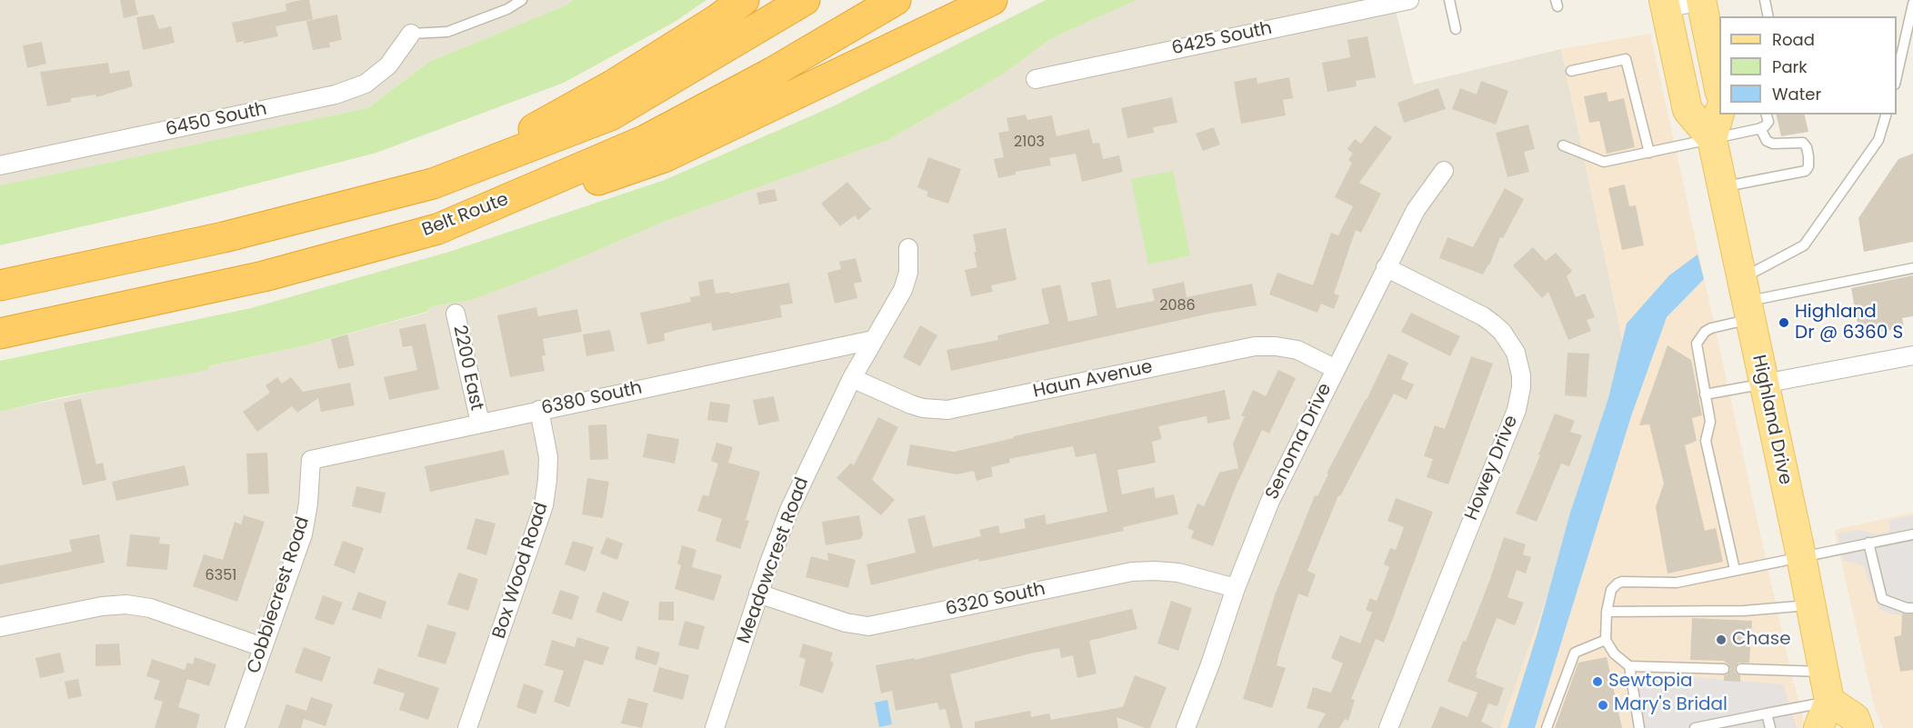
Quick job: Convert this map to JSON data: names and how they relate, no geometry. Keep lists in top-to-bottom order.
{
  "streets": {
    "highway": ["Belt Route"],
    "main road": ["Highland Drive"],
    "street": [
      "6425 South",
      "6450 South",
      "2200 East",
      "Haun Avenue",
      "6380 South",
      "Senoma Drive",
      "Howey Drive",
      "Meadowcrest Road",
      "Box Wood Road",
      "Cobblecrest Road",
      "6320 South"
    ]
  },
  "crossings": [
    ["2200 East", "6380 South"],
    ["Haun Avenue", "Senoma Drive"],
    ["Haun Avenue", "Meadowcrest Road"],
    ["6380 South", "Meadowcrest Road"],
    ["6380 South", "Box Wood Road"],
    ["6380 South", "Cobblecrest Road"],
    ["Senoma Drive", "Howey Drive"],
    ["Senoma Drive", "6320 South"],
    ["Meadowcrest Road", "6320 South"]
  ],
  "places": [
    "Highland Dr @ 6360 S",
    "Chase",
    "Sewtopia",
    "Mary's Bridal"
  ],
  "house_numbers": ["2103", "2086", "6351"],
  "legend": ["Road", "Park", "Water"]
}
